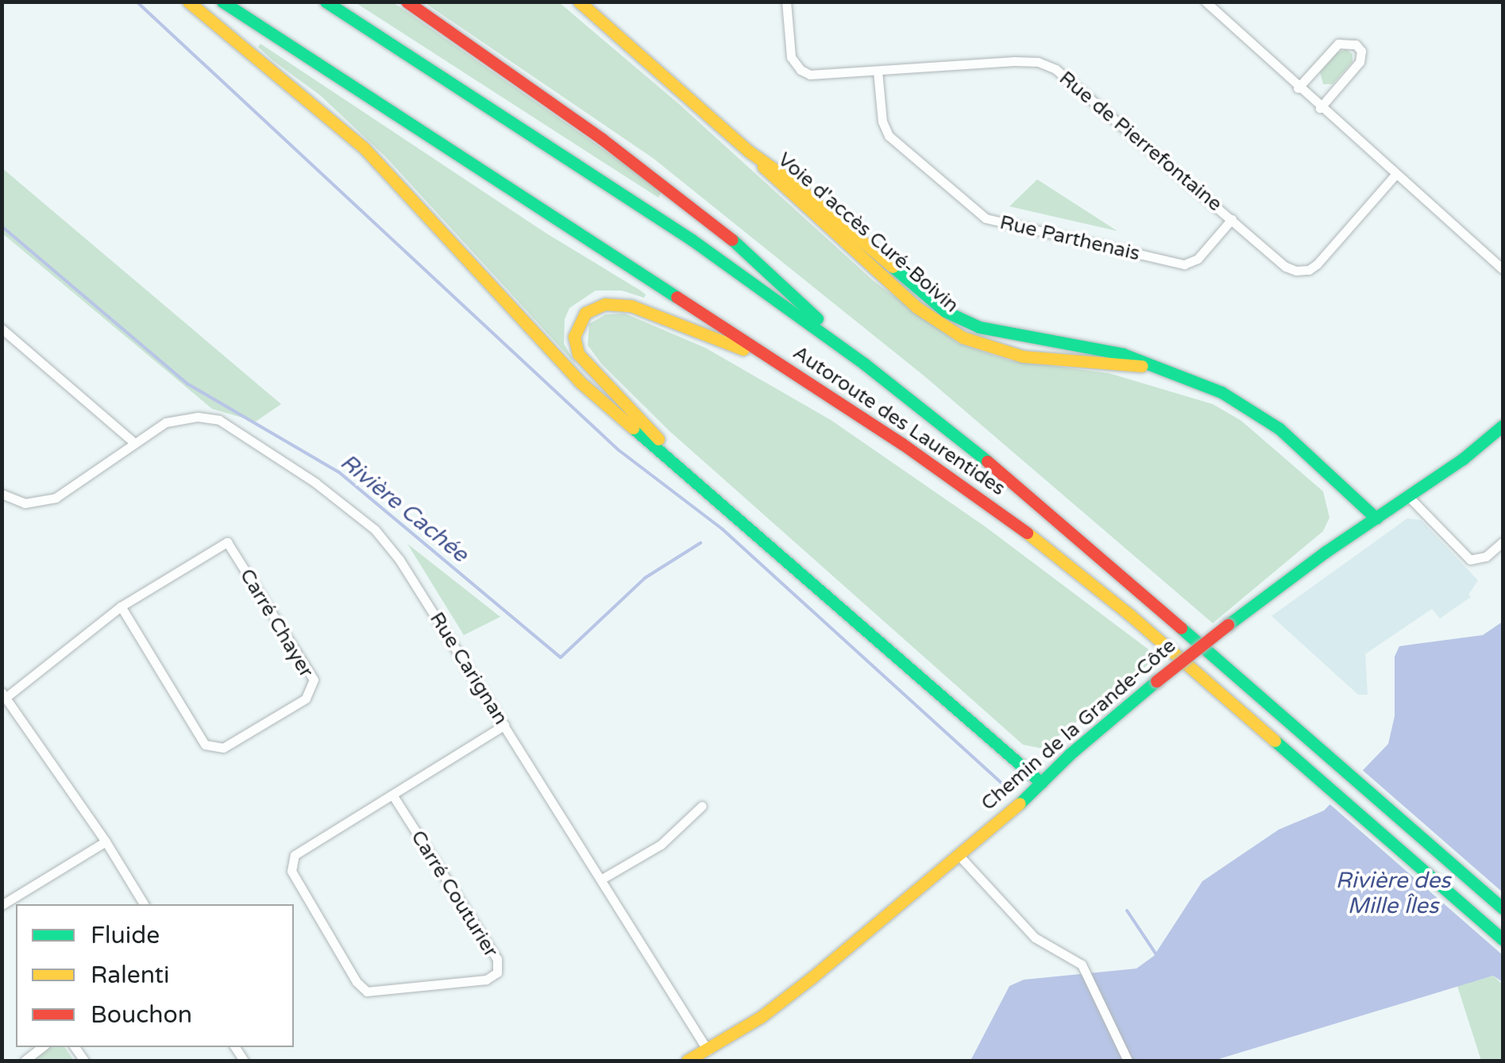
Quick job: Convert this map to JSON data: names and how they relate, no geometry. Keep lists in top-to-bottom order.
{
  "streets": {
    "main road": ["Voie d'accès Curé-Boivin", "Autoroute des Laurentides", "Chemin de la Grande-Côte"],
    "street": [
      "Rue de Pierrefontaine",
      "Rue Parthenais",
      "Carré Chayer",
      "Rue Carignan",
      "Carré Couturier"
    ]
  },
  "crossings": [
    ["Rue de Pierrefontaine", "Rue Parthenais"],
    ["Voie d'accès Curé-Boivin", "Chemin de la Grande-Côte"],
    ["Rue Carignan", "Chemin de la Grande-Côte"],
    ["Rue Carignan", "Carré Couturier"]
  ],
  "water": ["Rivière Cachée", "Rivière des Mille Îles"],
  "legend": ["Fluide", "Ralenti", "Bouchon"]
}
